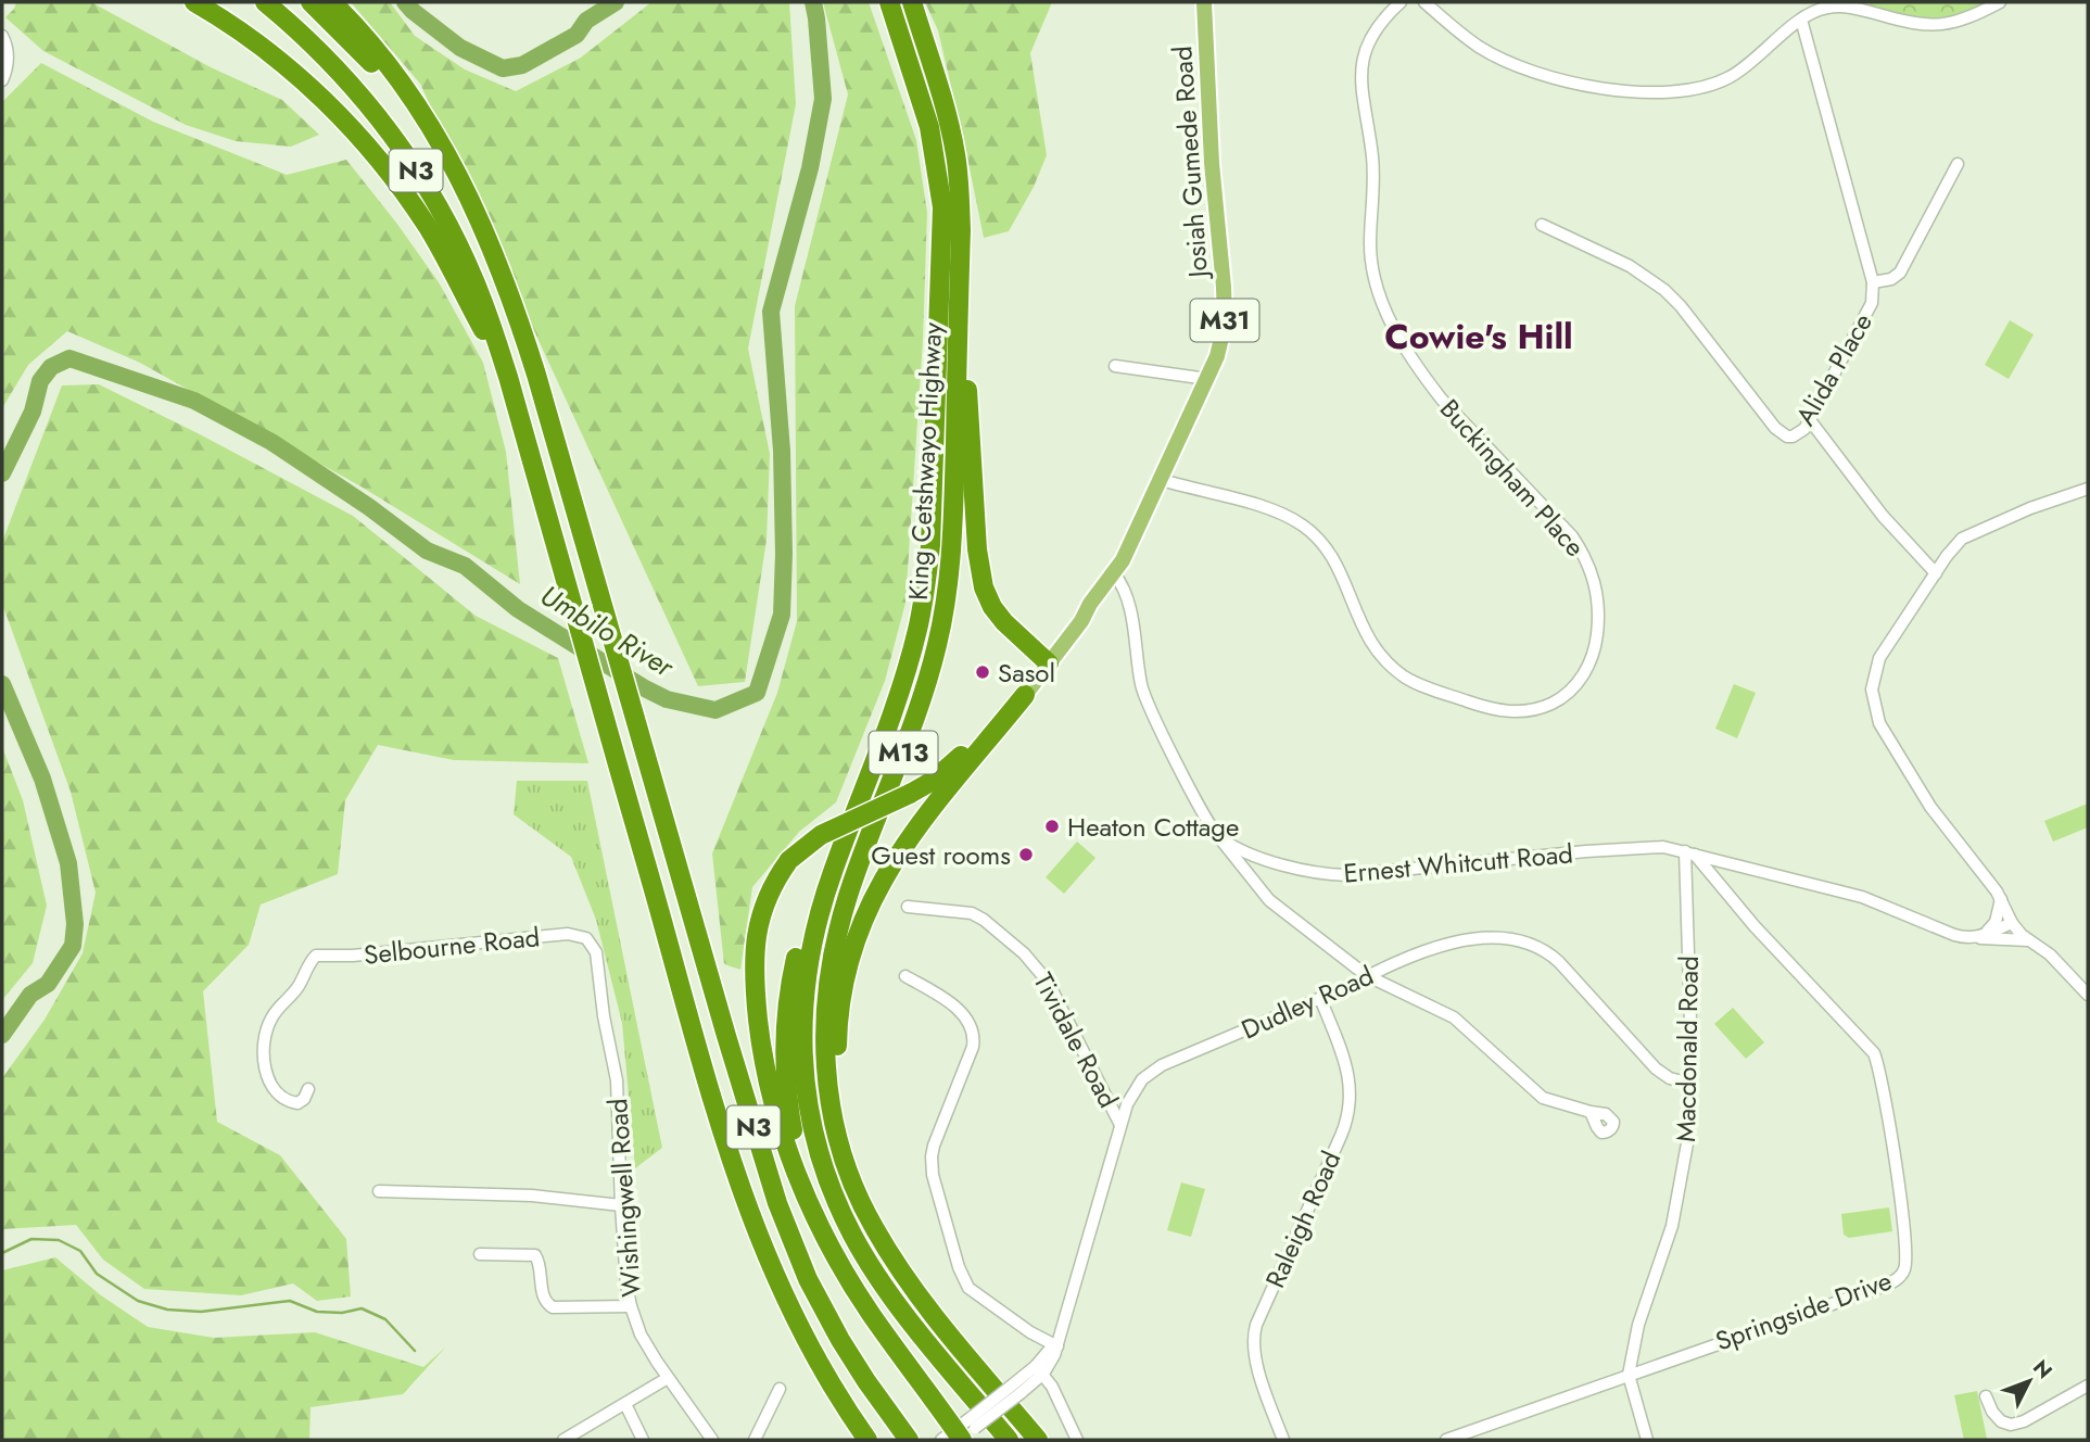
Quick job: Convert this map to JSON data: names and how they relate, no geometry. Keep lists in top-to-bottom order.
{
  "streets": {
    "highway": ["N3", "King Cetshwayo Highway", "M13"],
    "main road": ["Josiah Gumede Road", "M31"],
    "street": [
      "Alida Place",
      "Buckingham Place",
      "Ernest Whitcutt Road",
      "Selbourne Road",
      "Dudley Road",
      "Tividale Road",
      "Macdonald Road",
      "Wishingwell Road",
      "Raleigh Road",
      "Springside Drive"
    ]
  },
  "crossings": [
    ["Josiah Gumede Road", "Buckingham Place"],
    ["Ernest Whitcutt Road", "Macdonald Road"],
    ["Ernest Whitcutt Road", "Springside Drive"],
    ["Selbourne Road", "Wishingwell Road"],
    ["Dudley Road", "Tividale Road"],
    ["Dudley Road", "Macdonald Road"],
    ["Dudley Road", "Raleigh Road"],
    ["Macdonald Road", "Springside Drive"]
  ],
  "districts": ["Cowie's Hill"],
  "water": ["Umbilo River"],
  "places": ["Sasol", "Heaton Cottage", "Guest rooms"],
  "north": "top right"
}
